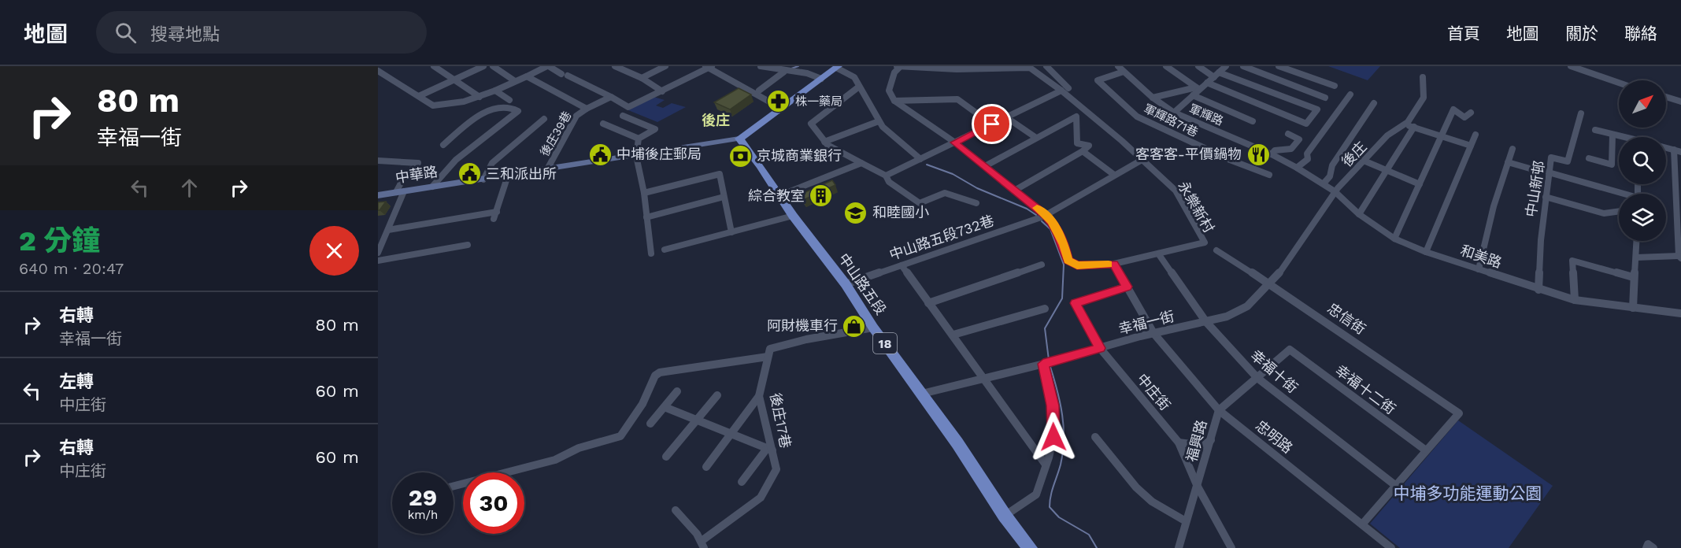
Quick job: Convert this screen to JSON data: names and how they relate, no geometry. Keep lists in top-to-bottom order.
{
  "streets": {
    "main road": ["中華路", "中山路五段", "18"],
    "street": [
      "軍輝路",
      "軍輝路71巷",
      "後庄39巷",
      "後庄",
      "中山新邨",
      "永樂新村",
      "中山路五段732巷",
      "和美路",
      "忠信街",
      "幸福一街",
      "幸福十街",
      "幸福十二街",
      "中庄街",
      "後庄17巷",
      "忠明路",
      "福興路"
    ]
  },
  "crossings": [
    ["軍輝路", "軍輝路71巷"],
    ["軍輝路", "和美路"],
    ["後庄39巷", "中華路"],
    ["後庄", "和美路"],
    ["後庄", "幸福一街"],
    ["中華路", "中山路五段"],
    ["中山新邨", "和美路"],
    ["永樂新村", "中山路五段732巷"],
    ["永樂新村", "幸福十街"],
    ["中山路五段732巷", "中山路五段"],
    ["中山路五段", "幸福一街"],
    ["忠信街", "幸福一街"],
    ["忠信街", "幸福十二街"],
    ["幸福一街", "幸福十街"],
    ["幸福一街", "中庄街"],
    ["幸福一街", "忠明路"],
    ["幸福十街", "福興路"],
    ["幸福十二街", "福興路"],
    ["中庄街", "福興路"],
    ["忠明路", "福興路"]
  ],
  "districts": ["後庄"],
  "parks": ["中埔多功能運動公園"],
  "places": {
    "pharmacy": ["株一藥局"],
    "public building": ["中埔後庄郵局", "三和派出所"],
    "restaurant": ["客客客-平價鍋物"],
    "bank": ["京城商業銀行"],
    "building": ["綜合教室"],
    "school or university": ["和睦國小"],
    "shop": ["阿財機車行"]
  },
  "north": "top right",
  "page": {
    "header": "地圖",
    "search": "搜尋地點",
    "nav": [
      "首頁",
      "地圖",
      "關於",
      "聯絡"
    ],
    "turn": ["80 m", "幸福一街"],
    "heading": ["2 分鐘", "640 m · 20:47"],
    "list": [
      {
        "name": "右轉",
        "note": "幸福一街",
        "value": "80 m"
      },
      {
        "name": "左轉",
        "note": "中庄街",
        "value": "60 m"
      },
      {
        "name": "右轉",
        "note": "中庄街",
        "value": "60 m"
      }
    ],
    "speed": "29 km/h",
    "limit": "30"
  }
}
